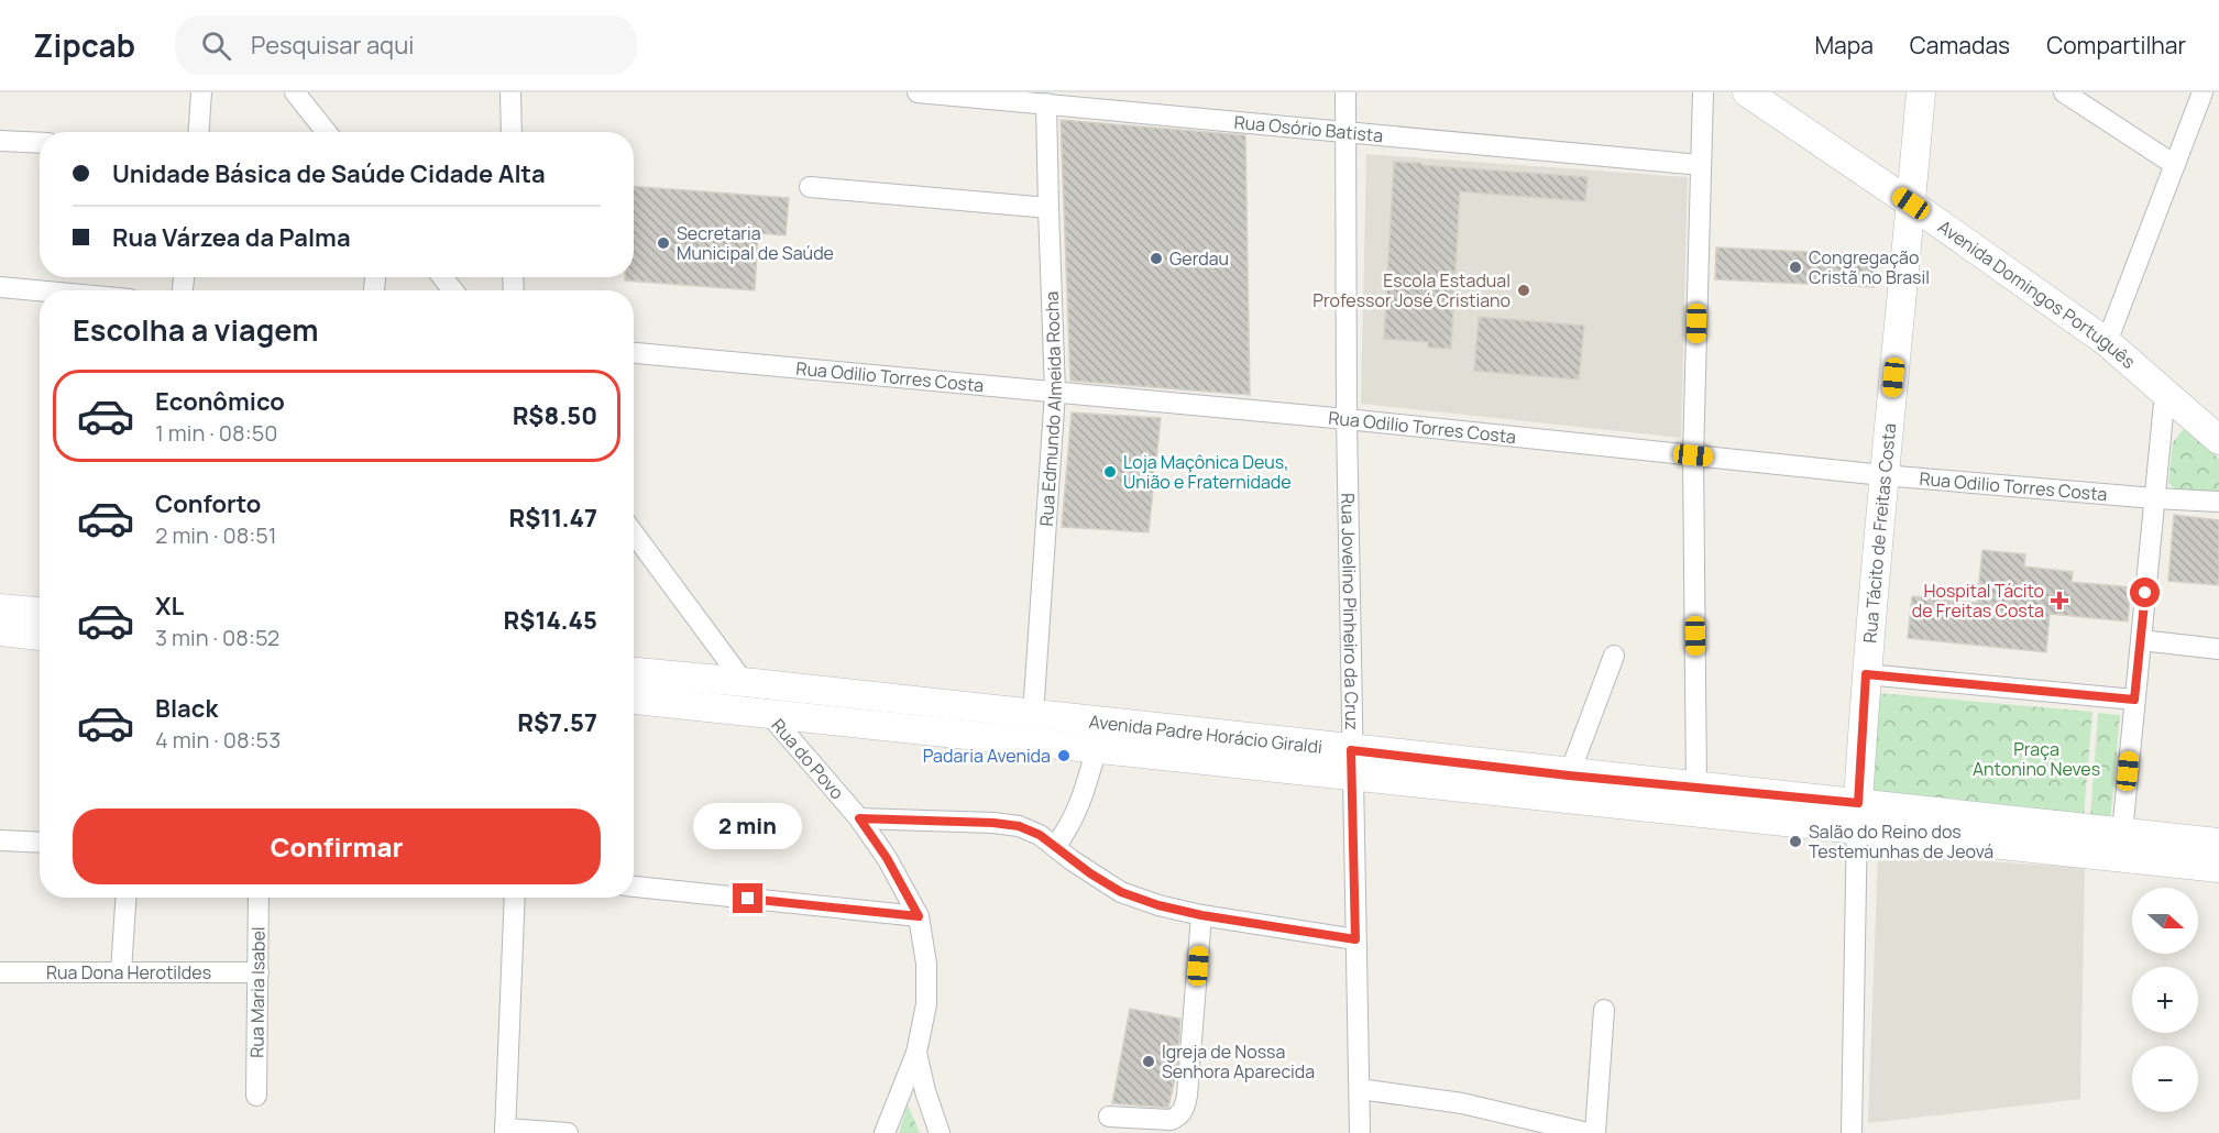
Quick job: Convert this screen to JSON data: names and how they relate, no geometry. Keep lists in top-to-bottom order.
{
  "streets": {
    "street": [
      "Rua Osório Batista",
      "Avenida Domingos Português",
      "Rua Odilio Torres Costa",
      "Rua Edmundo Almeida Rocha",
      "Rua Tácito de Freitas Costa",
      "Rua Jovelino Pinheiro da Cruz",
      "Avenida Padre Horácio Giraldi",
      "Rua do Povo",
      "Rua Dona Herotildes",
      "Rua Maria Isabel"
    ]
  },
  "crossings": [
    ["Rua Osório Batista", "Rua Edmundo Almeida Rocha"],
    ["Rua Osório Batista", "Rua Jovelino Pinheiro da Cruz"],
    ["Avenida Domingos Português", "Rua Tácito de Freitas Costa"],
    ["Rua Odilio Torres Costa", "Rua Edmundo Almeida Rocha"],
    ["Rua Odilio Torres Costa", "Rua Tácito de Freitas Costa"],
    ["Rua Odilio Torres Costa", "Rua Jovelino Pinheiro da Cruz"],
    ["Rua Edmundo Almeida Rocha", "Avenida Padre Horácio Giraldi"],
    ["Rua Tácito de Freitas Costa", "Avenida Padre Horácio Giraldi"],
    ["Rua Jovelino Pinheiro da Cruz", "Avenida Padre Horácio Giraldi"],
    ["Avenida Padre Horácio Giraldi", "Rua do Povo"],
    ["Rua Dona Herotildes", "Rua Maria Isabel"]
  ],
  "parks": ["Praça Antonino Neves"],
  "places": {
    "other": [
      "Secretaria Municipal de Saúde",
      "Gerdau",
      "Congregação Cristã no Brasil",
      "Escola Estadual Professor José Cristiano",
      "Loja Maçônica Deus, União e Fraternidade",
      "Padaria Avenida",
      "Salão do Reino dos Testemunhas de Jeová",
      "Igreja de Nossa Senhora Aparecida"
    ],
    "health": ["Hospital Tácito de Freitas Costa"]
  },
  "north": "right",
  "page": {
    "header": "Zipcab",
    "search": "Pesquisar aqui",
    "nav": ["Mapa", "Camadas", "Compartilhar"],
    "banner": ["Unidade Básica de Saúde Cidade Alta", "Rua Várzea da Palma"],
    "heading": "Escolha a viagem",
    "list": [
      {
        "name": "Econômico",
        "note": "1 min · 08:50",
        "value": "R$8.50"
      },
      {
        "name": "Conforto",
        "note": "2 min · 08:51",
        "value": "R$11.47"
      },
      {
        "name": "XL",
        "note": "3 min · 08:52",
        "value": "R$14.45"
      },
      {
        "name": "Black",
        "note": "4 min · 08:53",
        "value": "R$7.57"
      }
    ],
    "buttons": "Confirmar",
    "bubble": "2 min",
    "map_buttons": ["+", "−"]
  }
}
